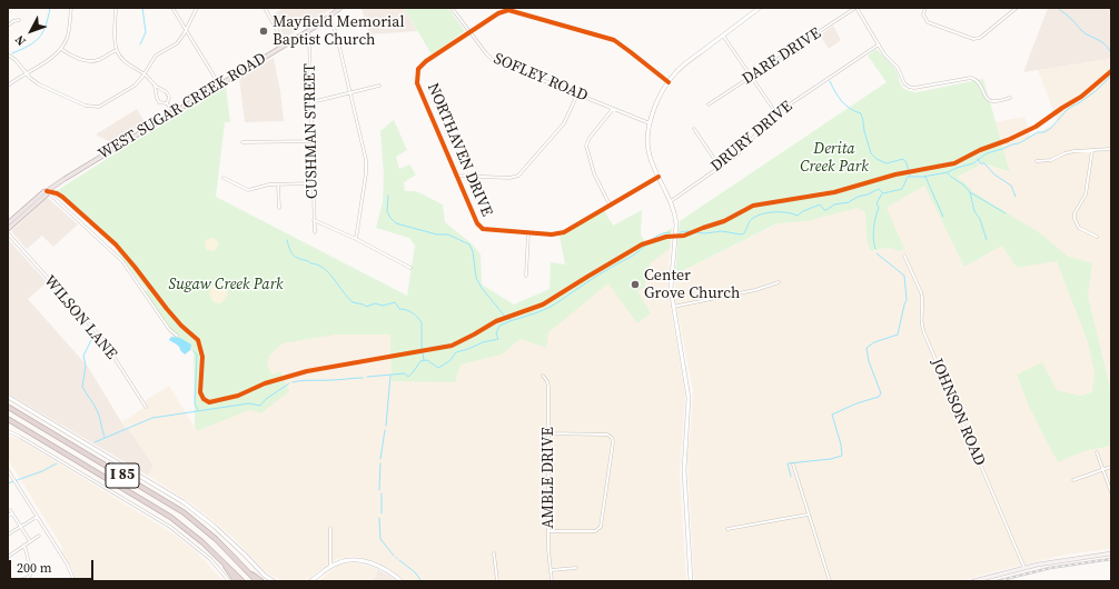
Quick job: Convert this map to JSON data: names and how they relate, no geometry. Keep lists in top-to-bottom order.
{
  "streets": {
    "highway": ["I 85"],
    "main road": ["WEST SUGAR CREEK ROAD"],
    "street": [
      "DARE DRIVE",
      "SOFLEY ROAD",
      "CUSHMAN STREET",
      "DRURY DRIVE",
      "NORTHAVEN DRIVE",
      "WILSON LANE",
      "JOHNSON ROAD",
      "AMBLE DRIVE"
    ]
  },
  "crossings": [
    ["SOFLEY ROAD", "NORTHAVEN DRIVE"],
    ["WEST SUGAR CREEK ROAD", "CUSHMAN STREET"]
  ],
  "parks": ["Derita Creek Park", "Sugaw Creek Park"],
  "places": ["Mayfield Memorial Baptist Church", "Center Grove Church"],
  "scale_bar": "200 m",
  "north": "bottom left"
}
